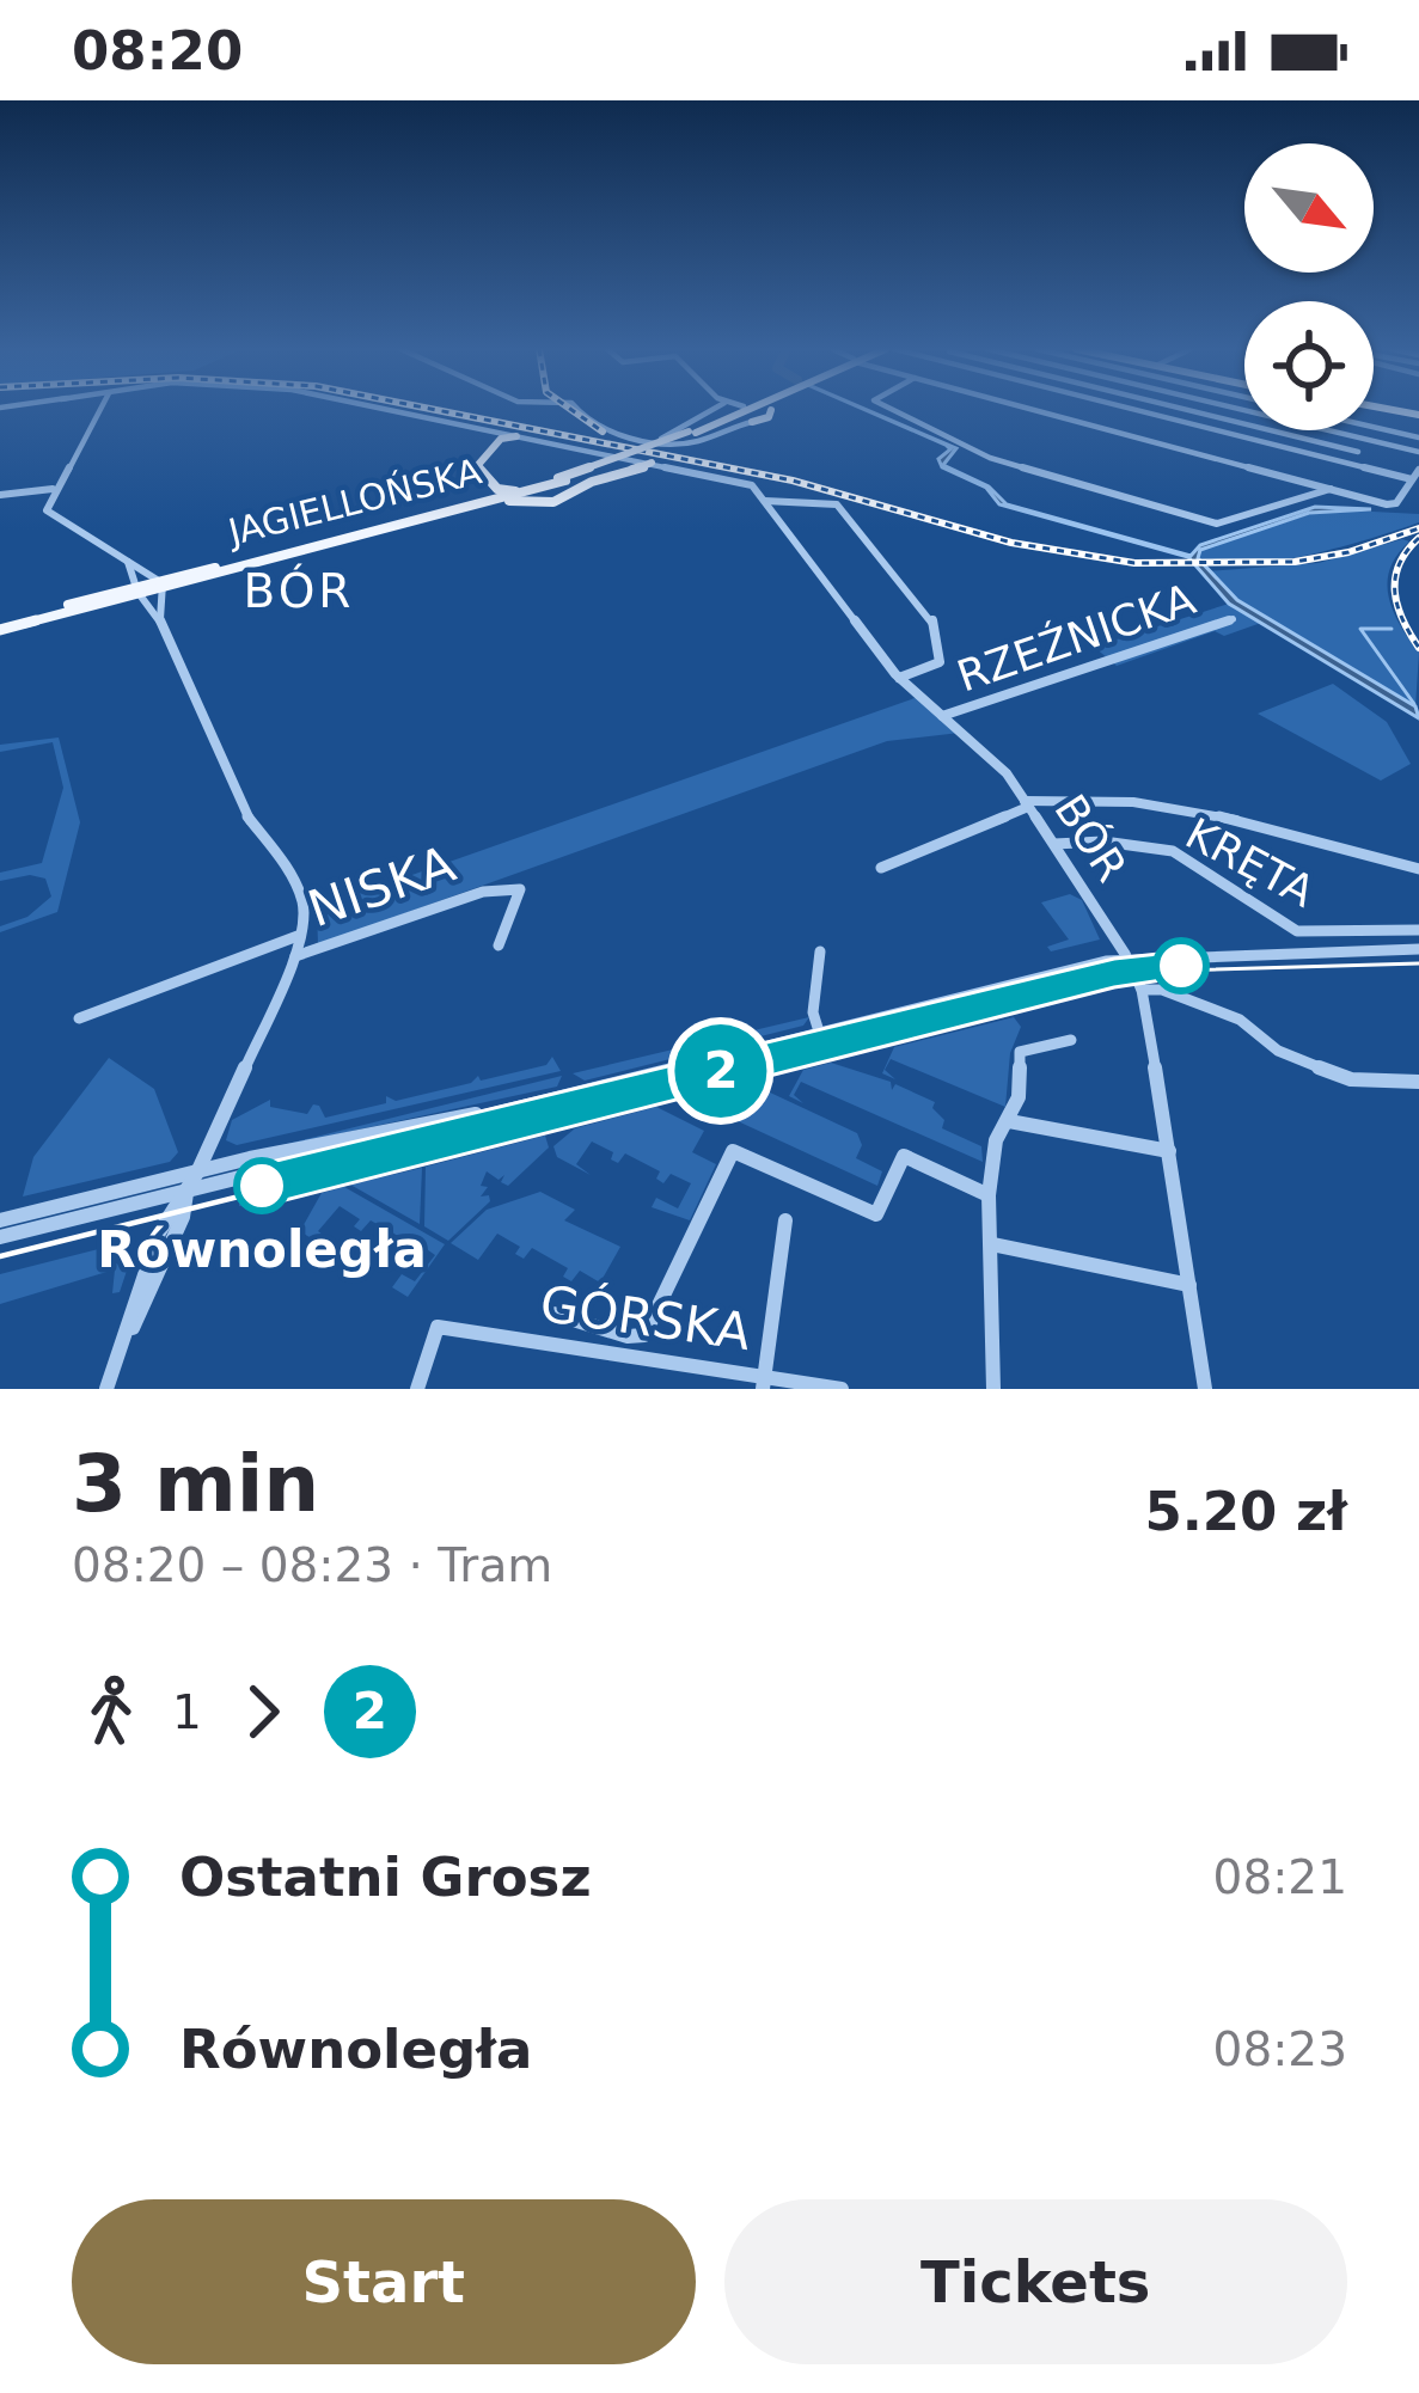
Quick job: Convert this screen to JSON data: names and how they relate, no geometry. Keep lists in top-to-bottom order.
{
  "streets": {
    "main road": ["JAGIELLOŃSKA"],
    "street": [
      "RZEŹNICKA",
      "BÓR",
      "KRĘTA",
      "NISKA",
      "GÓRSKA"
    ]
  },
  "crossings": [
    ["RZEŹNICKA", "BÓR"],
    ["BÓR", "KRĘTA"]
  ],
  "districts": ["BÓR"],
  "places": ["Równoległa"],
  "lines": ["tram line 2"],
  "north": "bottom right",
  "page": {
    "status": "08:20",
    "on_map": "2",
    "heading": ["3 min", "08:20 – 08:23 · Tram", "5.20 zł"],
    "legs": ["1", "2"],
    "list": [
      {
        "name": "Ostatni Grosz",
        "value": "08:21"
      },
      {
        "name": "Równoległa",
        "value": "08:23"
      }
    ],
    "buttons": ["Start", "Tickets"]
  }
}
